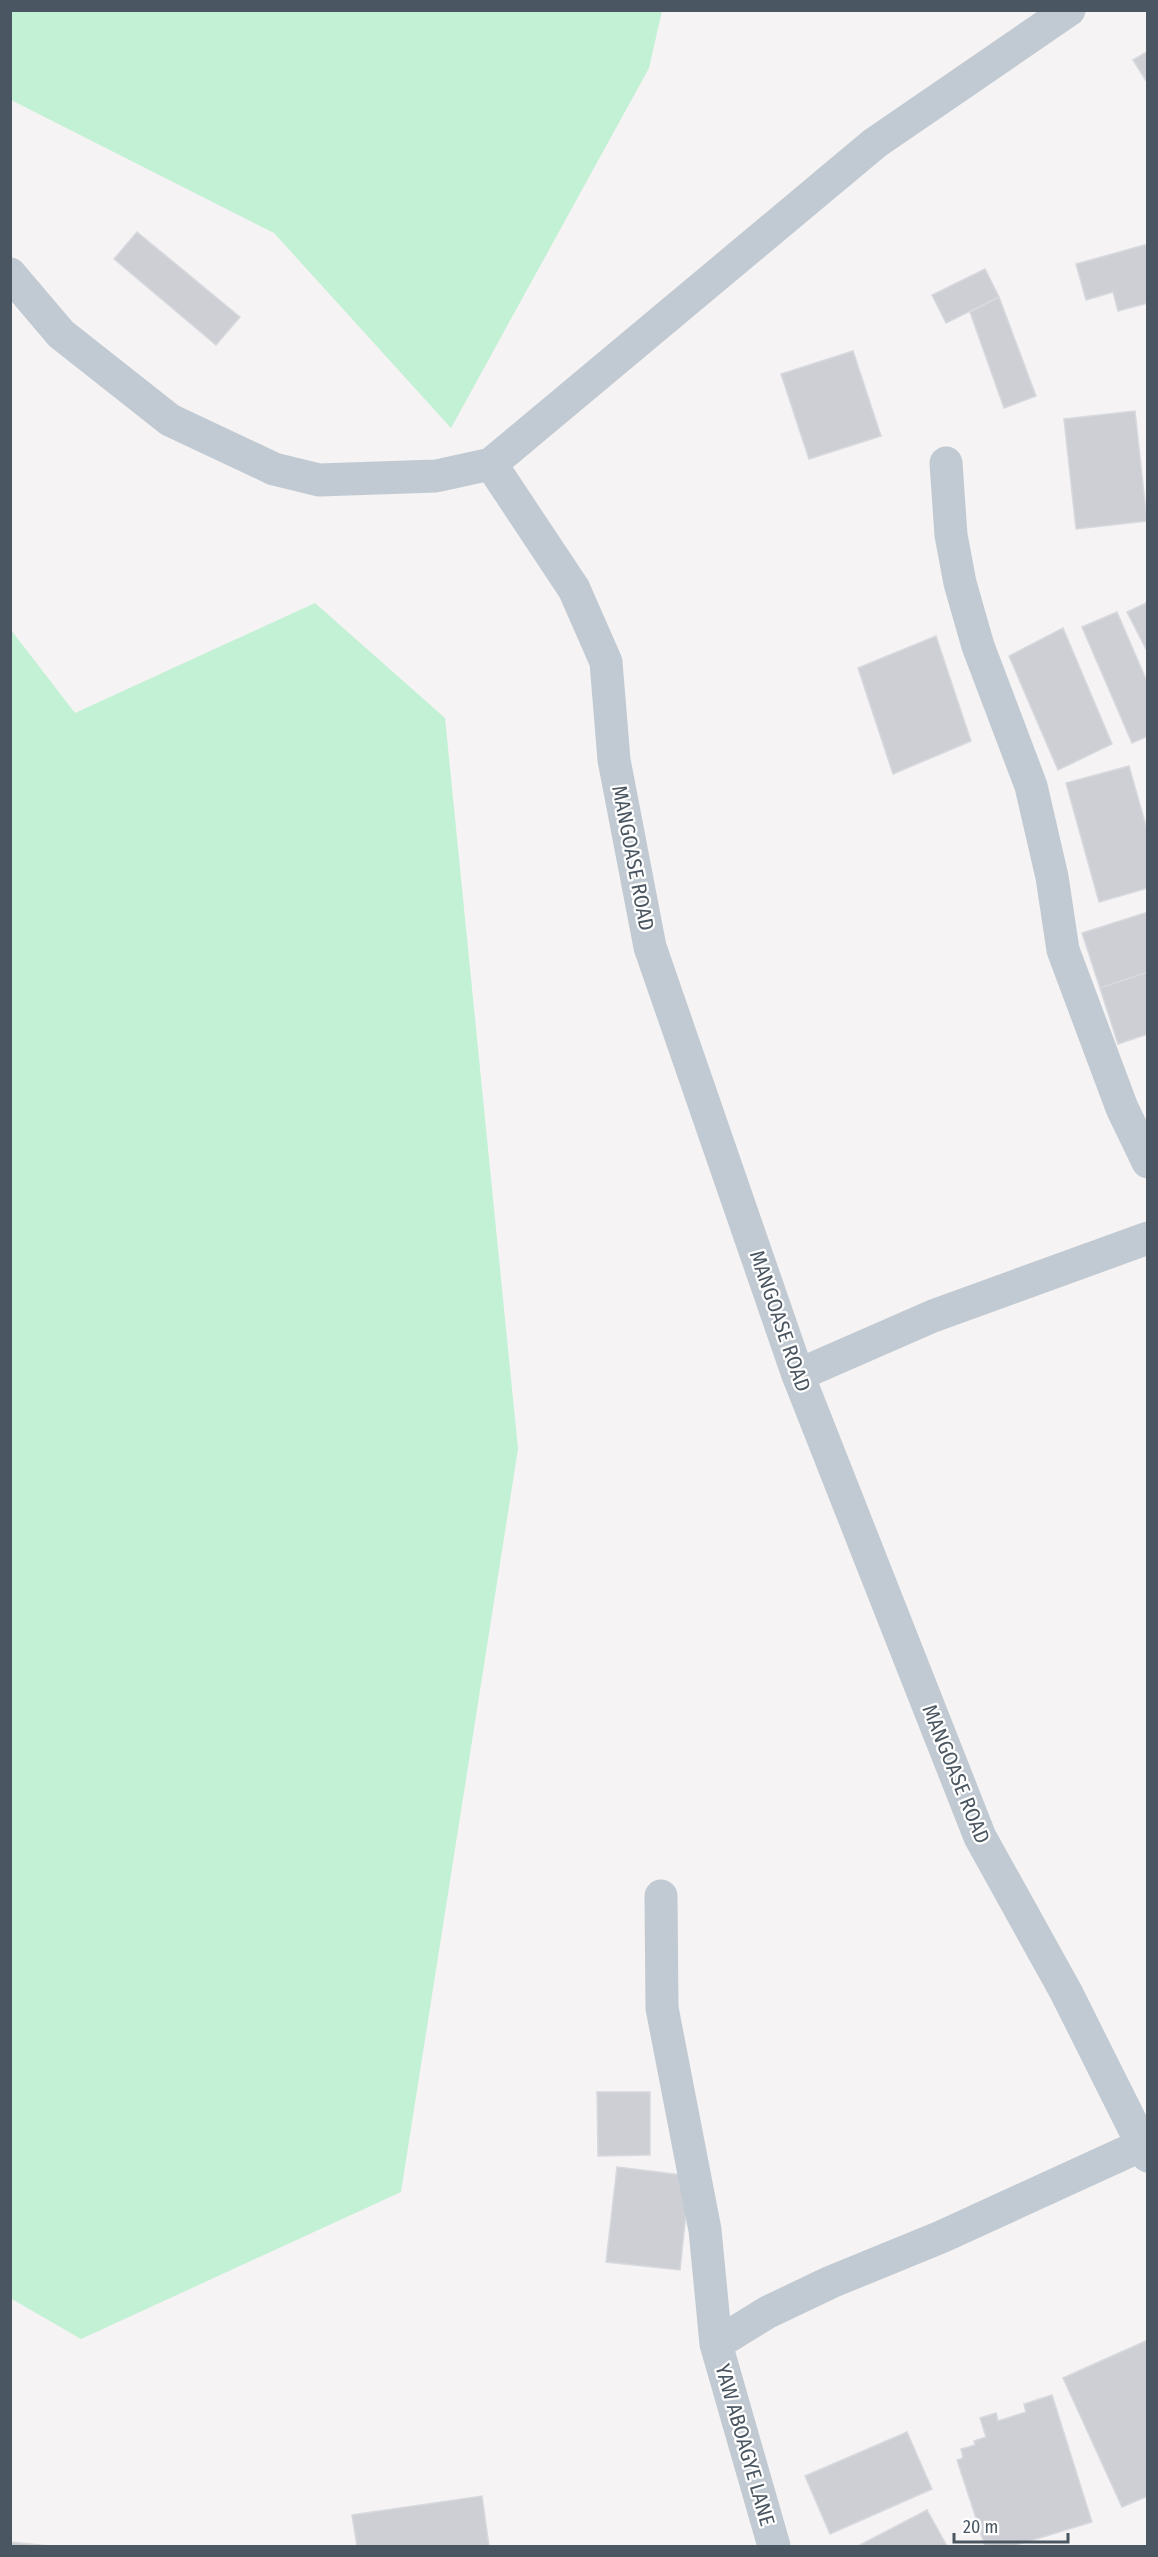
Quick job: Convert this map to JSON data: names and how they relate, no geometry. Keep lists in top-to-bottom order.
{
  "streets": {
    "street": ["MANGOASE ROAD", "YAW ABOAGYE LANE"]
  },
  "scale_bar": "20 m"
}
